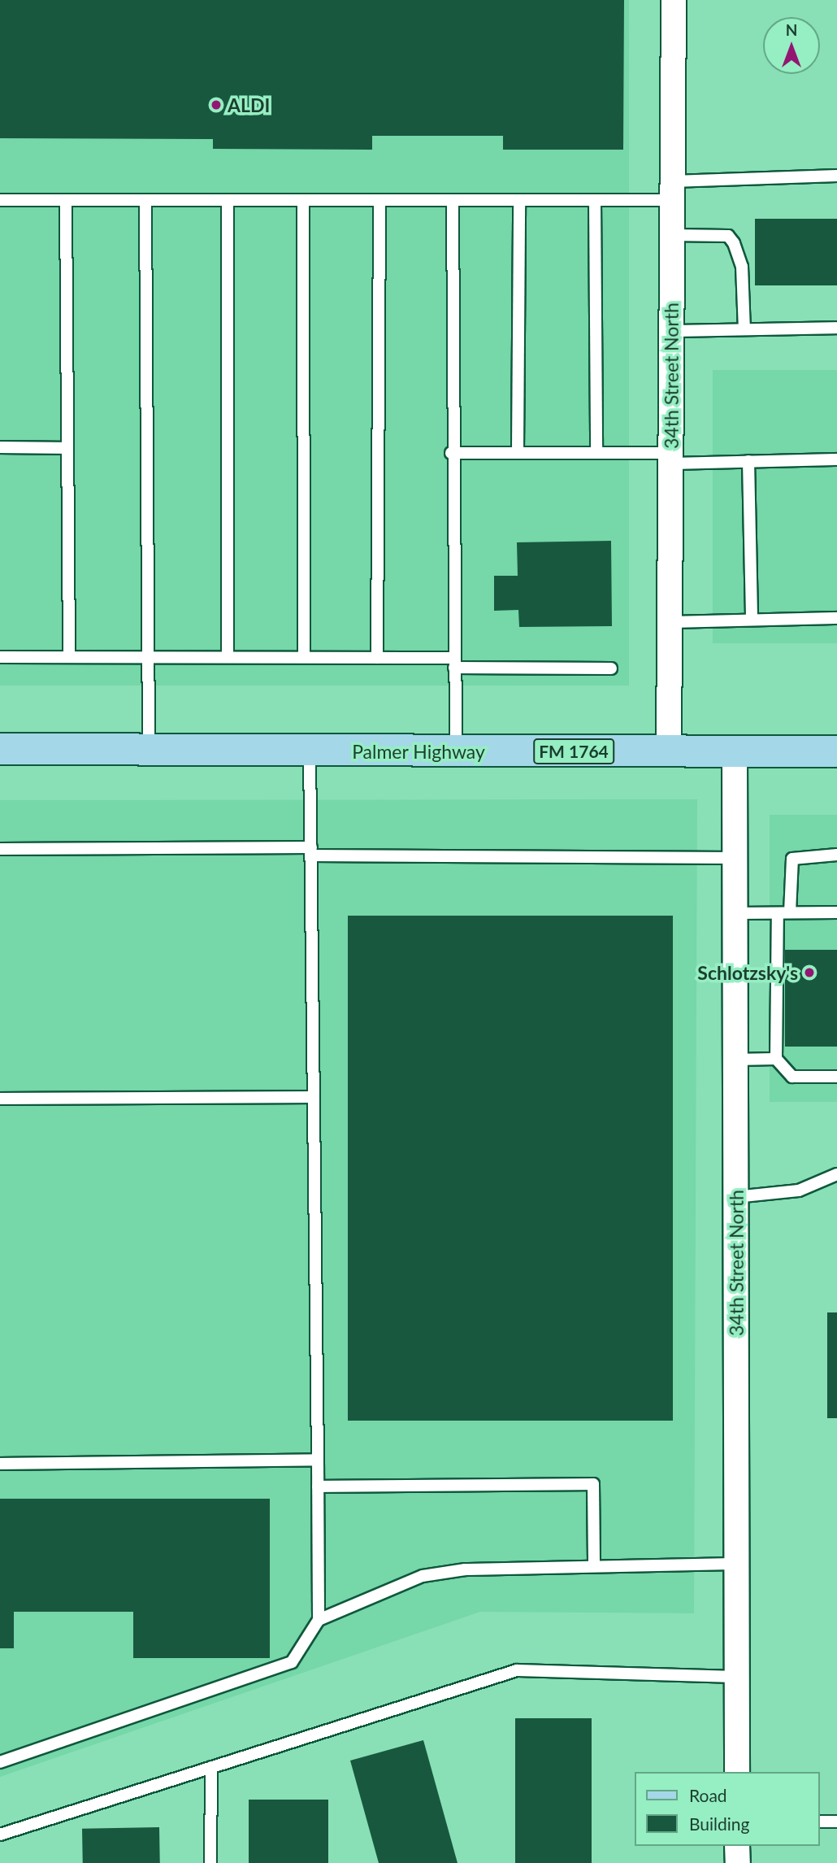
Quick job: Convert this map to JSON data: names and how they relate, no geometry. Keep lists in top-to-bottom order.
{
  "streets": {
    "main road": ["Palmer Highway", "FM 1764"],
    "street": ["34th Street North"]
  },
  "crossings": [
    ["34th Street North", "Palmer Highway"]
  ],
  "places": ["ALDI", "Schlotzsky's"],
  "legend": ["Road", "Building"],
  "north": "top"
}
